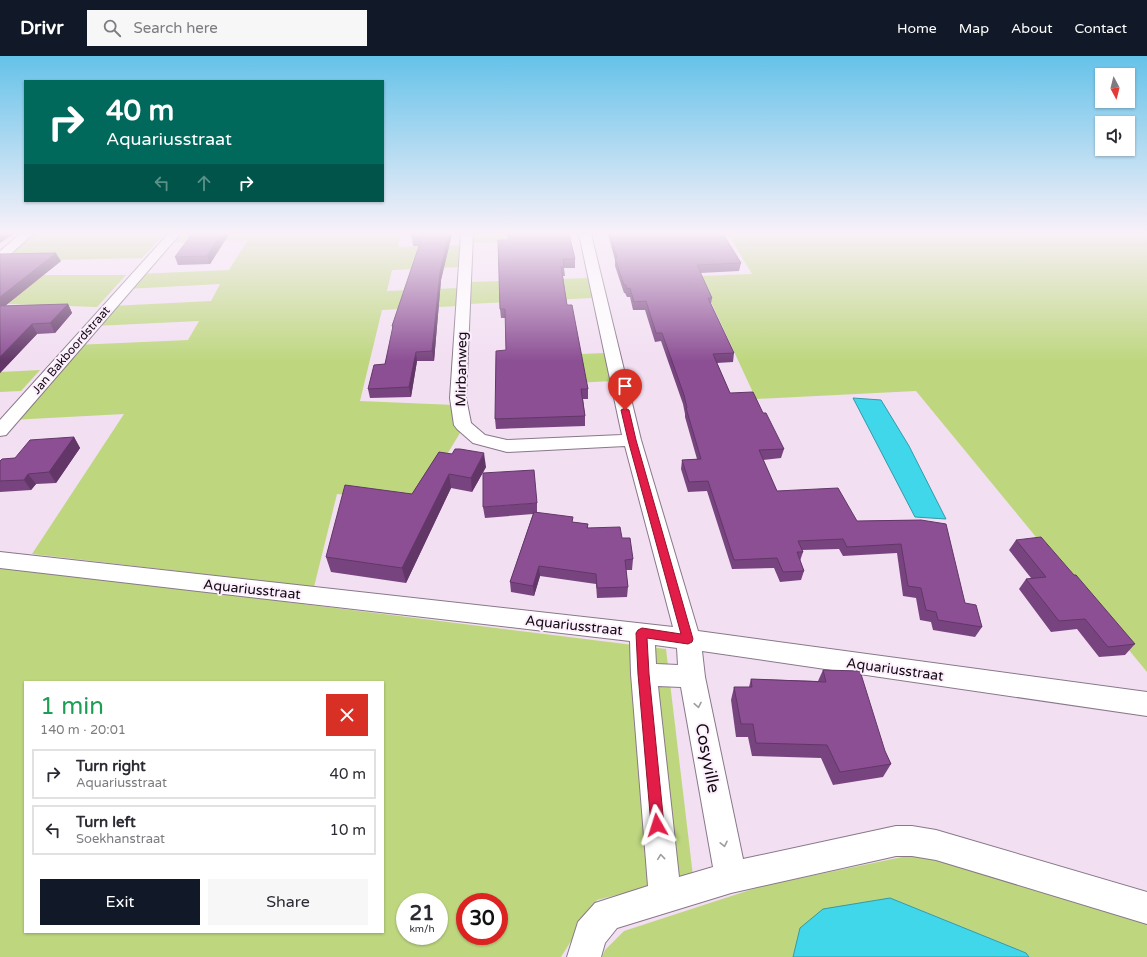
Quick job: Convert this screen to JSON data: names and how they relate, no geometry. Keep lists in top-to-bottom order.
{
  "streets": {
    "street": [
      "Jan Bakboordstraat",
      "Mirbanweg",
      "Aquariusstraat",
      "Cosyville"
    ]
  },
  "crossings": [
    ["Mirbanweg", "Cosyville"],
    ["Aquariusstraat", "Cosyville"]
  ],
  "north": "bottom",
  "page": {
    "header": "Drivr",
    "search": "Search here",
    "nav": [
      "Home",
      "Map",
      "About",
      "Contact"
    ],
    "turn": ["40 m", "Aquariusstraat"],
    "heading": ["1 min", "140 m · 20:01"],
    "list": [
      {
        "name": "Turn right",
        "note": "Aquariusstraat",
        "value": "40 m"
      },
      {
        "name": "Turn left",
        "note": "Soekhanstraat",
        "value": "10 m"
      }
    ],
    "buttons": ["Exit", "Share"],
    "speed": "21 km/h",
    "limit": "30"
  }
}
